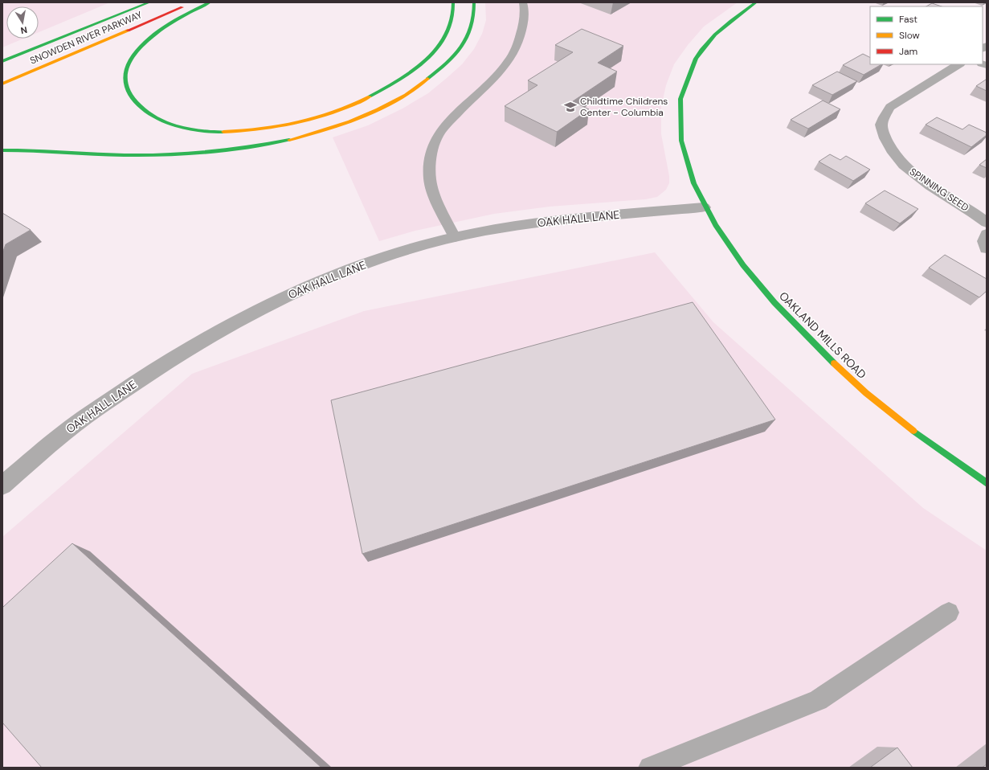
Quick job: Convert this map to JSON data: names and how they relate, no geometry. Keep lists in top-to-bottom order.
{
  "streets": {
    "main road": ["SNOWDEN RIVER PARKWAY", "OAKLAND MILLS ROAD"],
    "street": ["SPINNING SEED", "OAK HALL LANE"]
  },
  "crossings": [
    ["OAK HALL LANE", "OAKLAND MILLS ROAD"]
  ],
  "places": {
    "school or university": ["Childtime Childrens Center - Columbia"]
  },
  "legend": ["Fast", "Slow", "Jam"],
  "north": "bottom"
}
